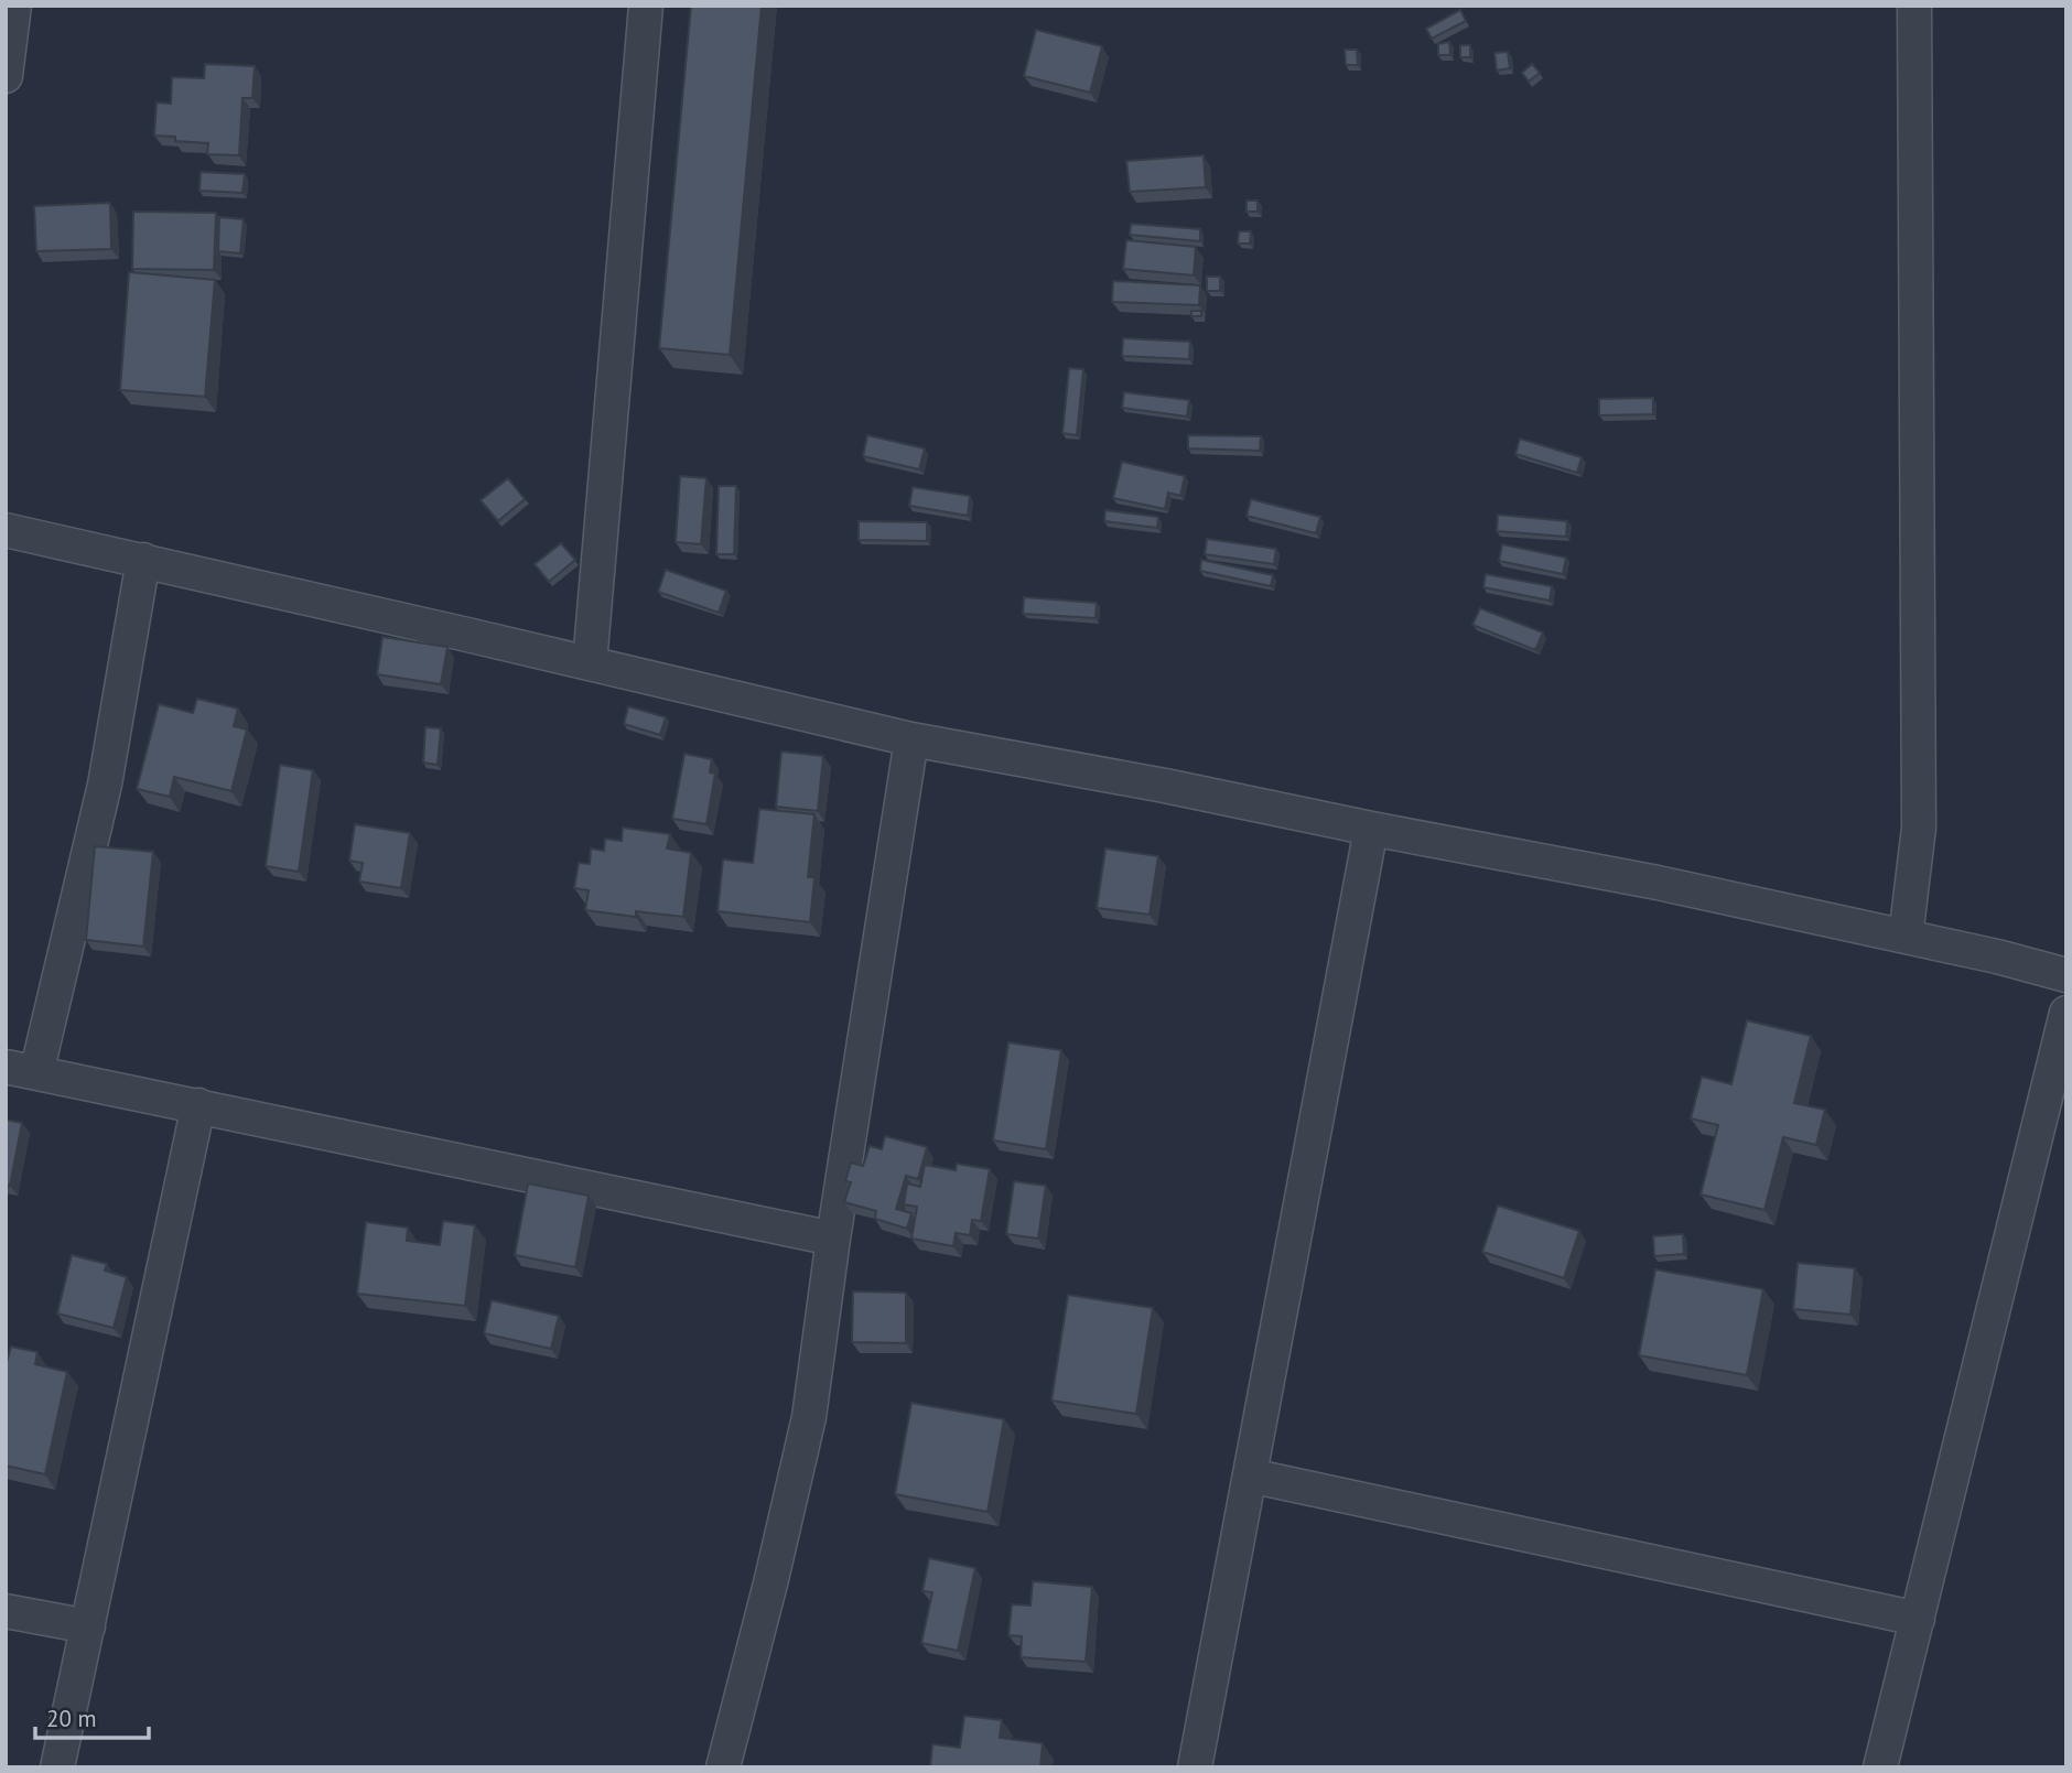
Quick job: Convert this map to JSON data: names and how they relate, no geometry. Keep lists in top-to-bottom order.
{
  "scale_bar": "20 m"
}
